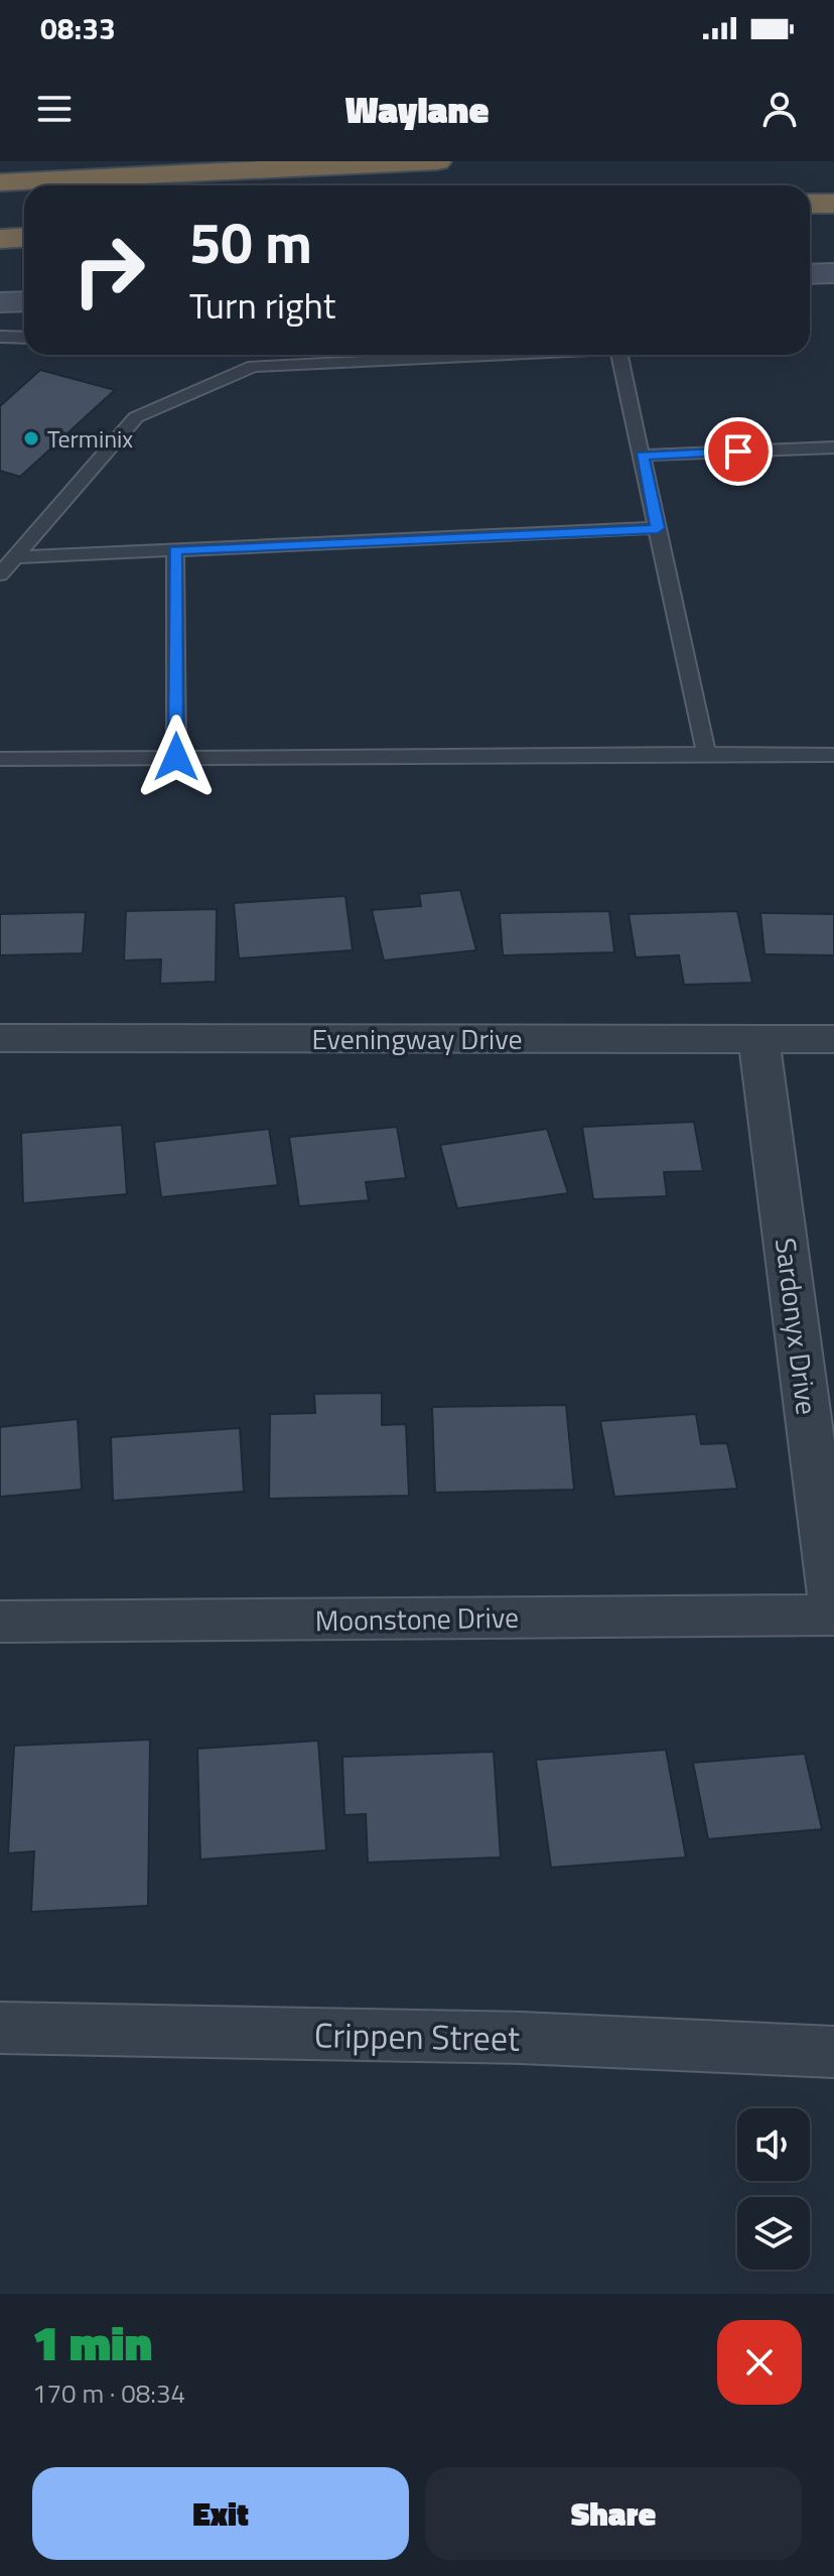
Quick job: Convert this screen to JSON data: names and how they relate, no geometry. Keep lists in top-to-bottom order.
{
  "streets": {
    "street": [
      "Eveningway Drive",
      "Sardonyx Drive",
      "Moonstone Drive",
      "Crippen Street"
    ]
  },
  "crossings": [
    ["Eveningway Drive", "Sardonyx Drive"],
    ["Sardonyx Drive", "Moonstone Drive"]
  ],
  "places": ["Terminix"],
  "page": {
    "status": "08:33",
    "header": "Waylane",
    "turn": ["50 m", "Turn right"],
    "heading": ["1 min", "170 m · 08:34"],
    "buttons": ["Exit", "Share"]
  }
}
